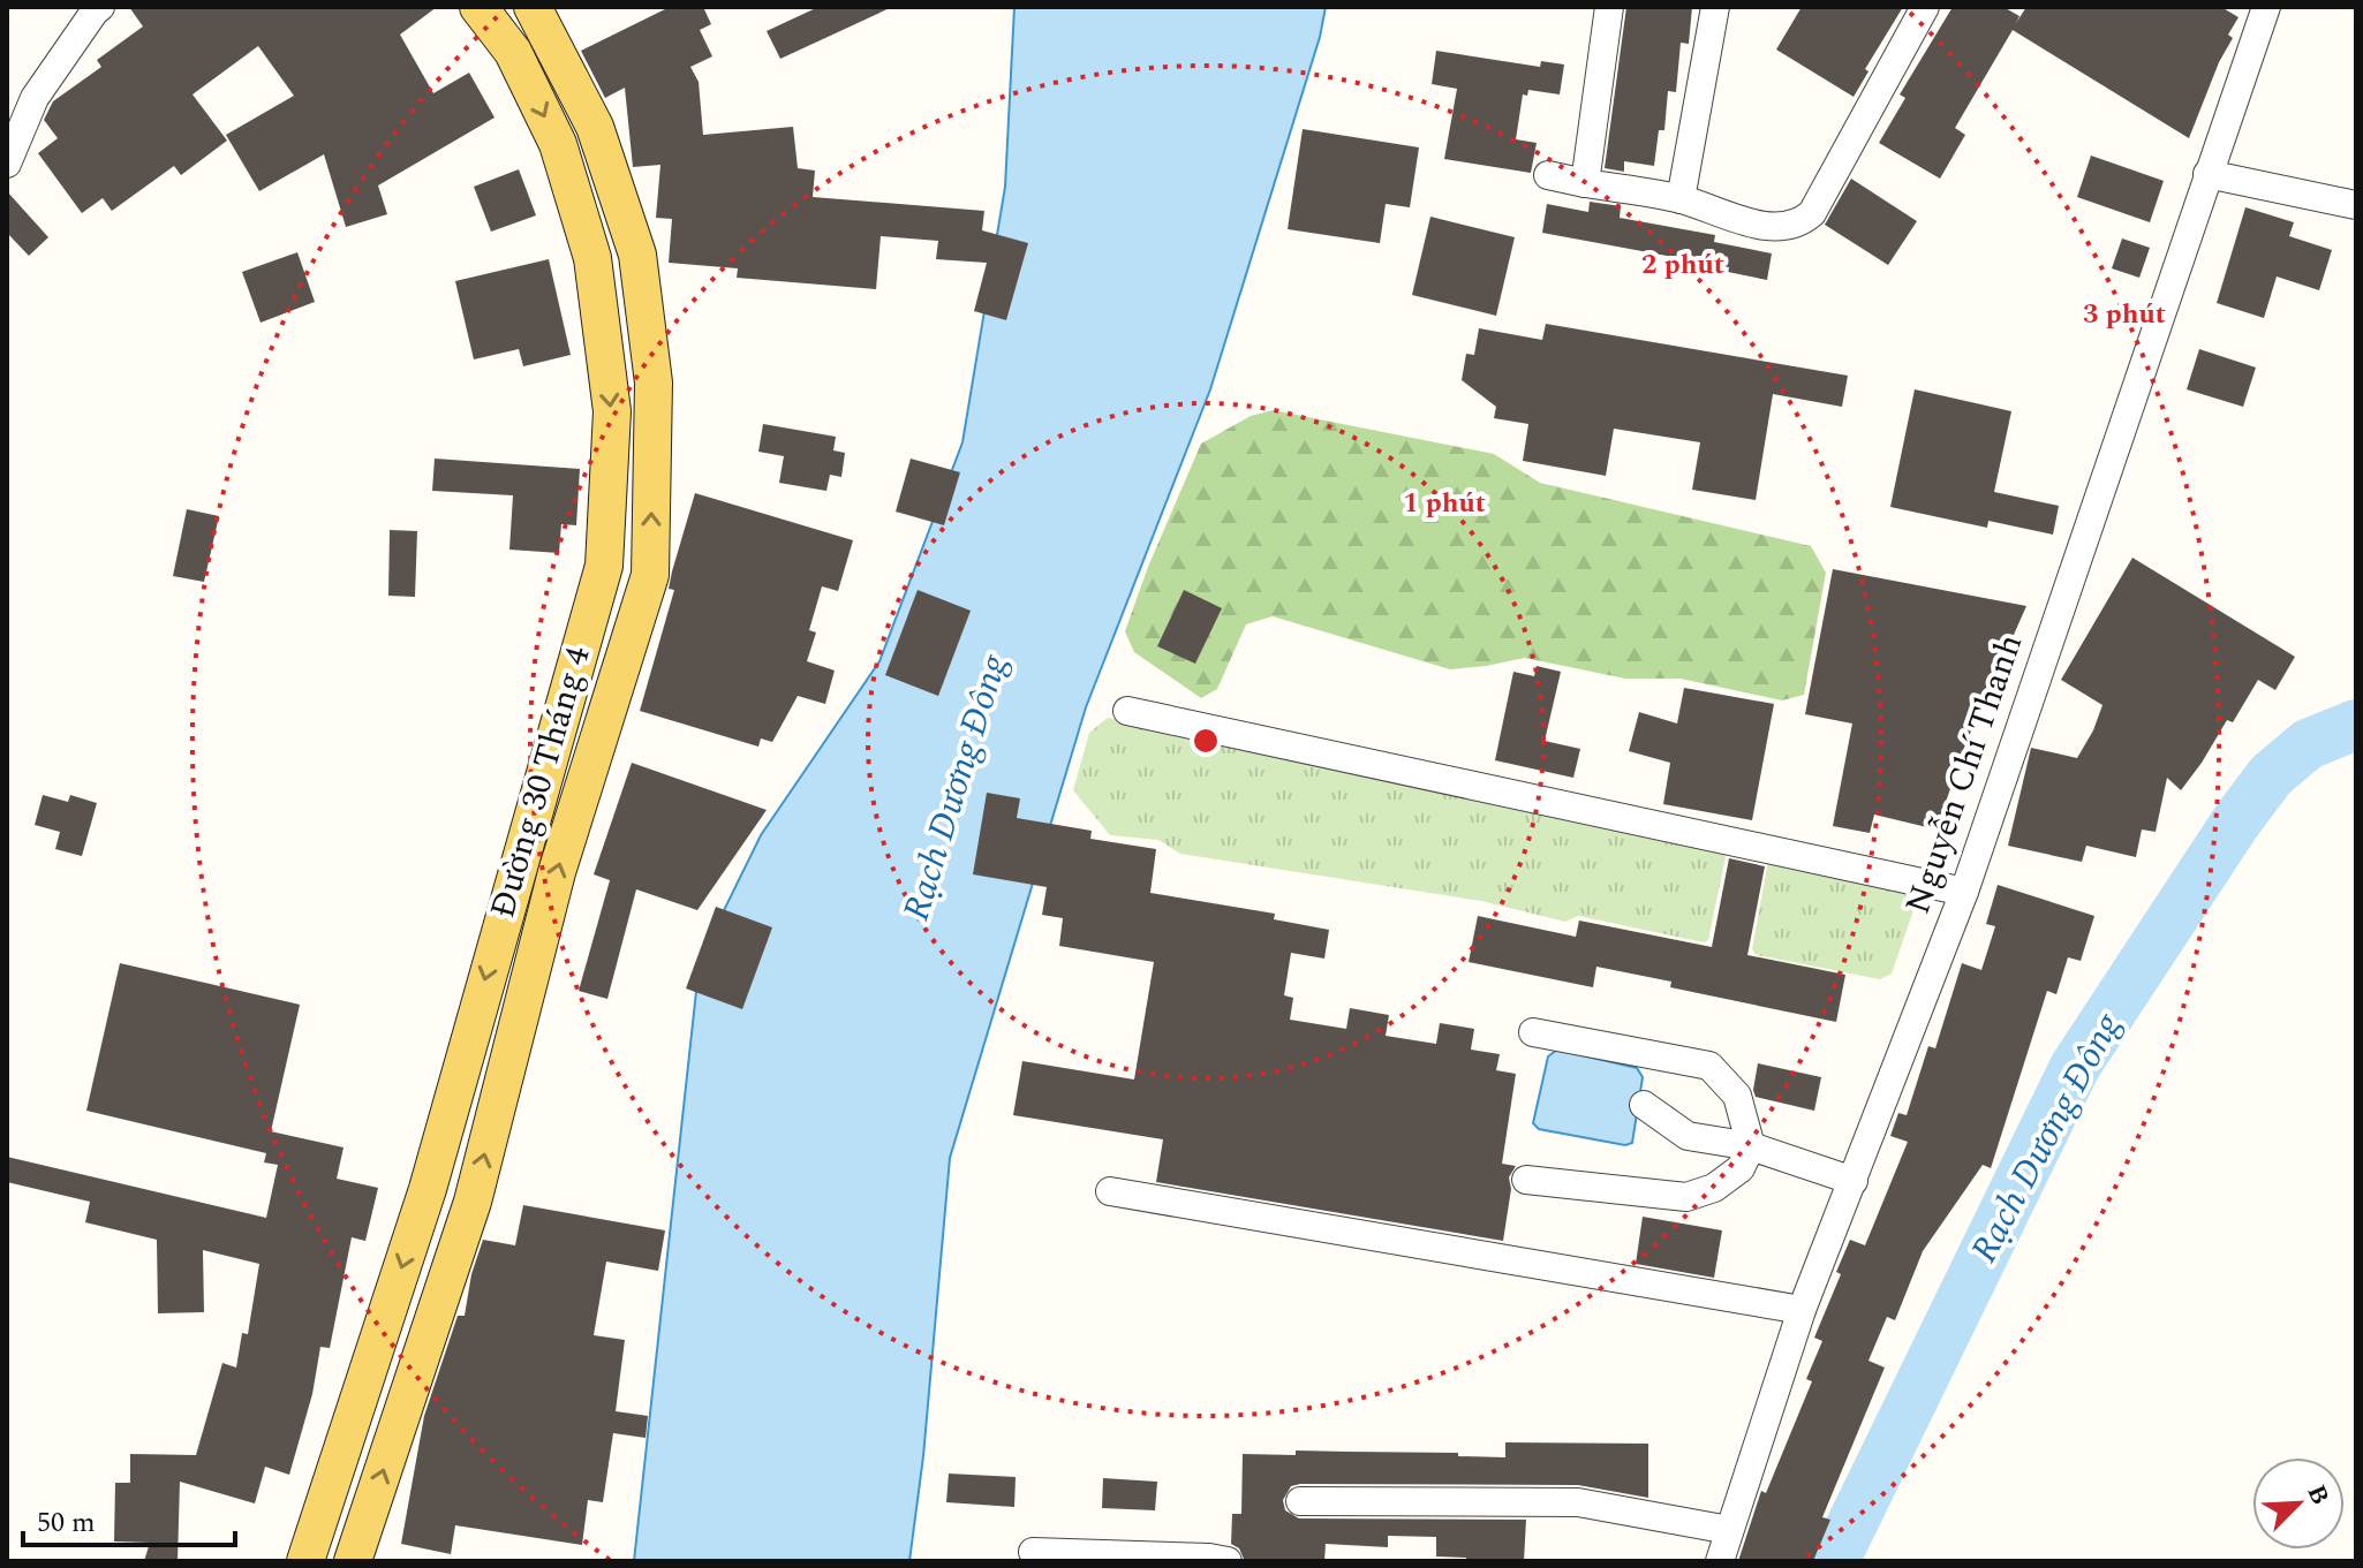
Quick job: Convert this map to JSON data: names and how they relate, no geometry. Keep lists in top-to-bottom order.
{
  "streets": {
    "main road": ["Đường 30 Tháng 4"],
    "street": ["Nguyễn Chí Thanh"]
  },
  "water": ["Rạch Dương Đông"],
  "scale_bar": "50 m",
  "north": "top right",
  "rings": ["2 phút", "3 phút", "1 phút"]
}
